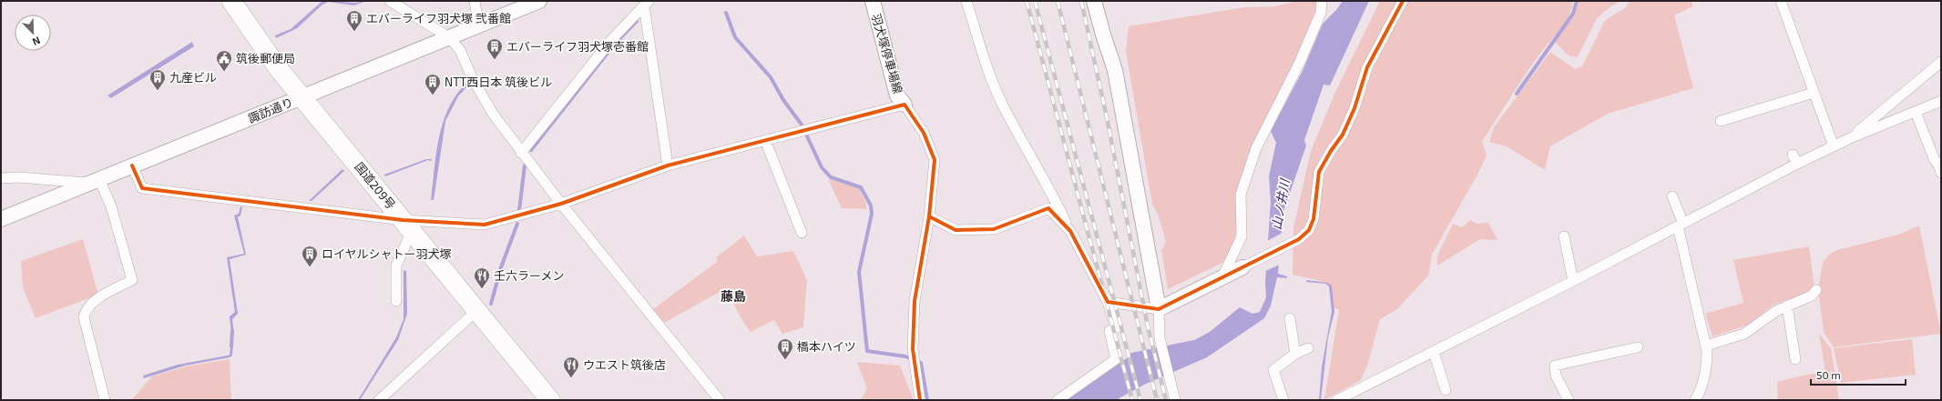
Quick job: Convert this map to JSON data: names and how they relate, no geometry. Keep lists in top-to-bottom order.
{
  "streets": {
    "highway": ["国道209号"],
    "street": ["羽犬塚停車場線", "諏訪通り"]
  },
  "crossings": [
    ["諏訪通り", "国道209号"]
  ],
  "districts": ["藤島"],
  "water": ["山ノ井川"],
  "places": {
    "building": [
      "エバーライフ羽犬塚 弐番館",
      "エバーライフ羽犬塚壱番館",
      "九産ビル",
      "NTT西日本 筑後ビル",
      "ロイヤルシャトー羽犬塚",
      "橋本ハイツ"
    ],
    "public building": ["筑後郵便局"],
    "restaurant": ["壬六ラーメン", "ウエスト筑後店"]
  },
  "scale_bar": "50 m",
  "north": "bottom right"
}
